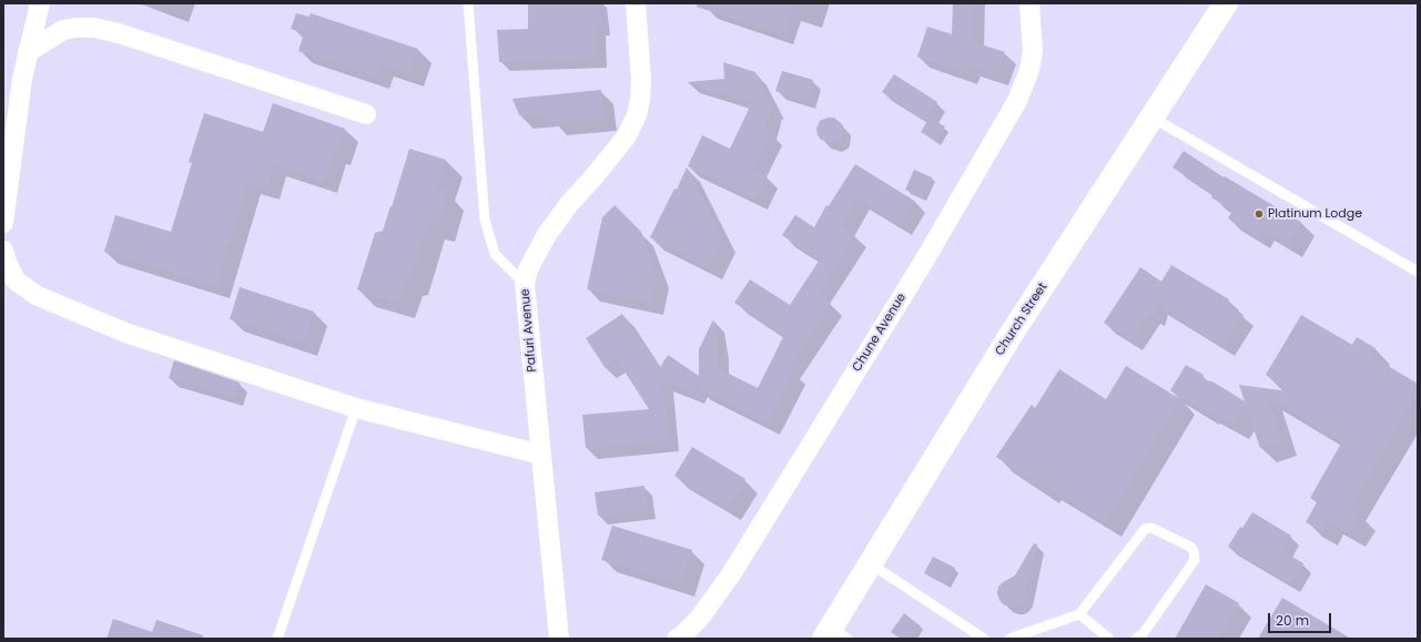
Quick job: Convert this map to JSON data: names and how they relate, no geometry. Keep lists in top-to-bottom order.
{
  "streets": {
    "main road": ["Church Street"],
    "street": ["Pafuri Avenue", "Chune Avenue"]
  },
  "places": ["Platinum Lodge"],
  "scale_bar": "20 m"
}
